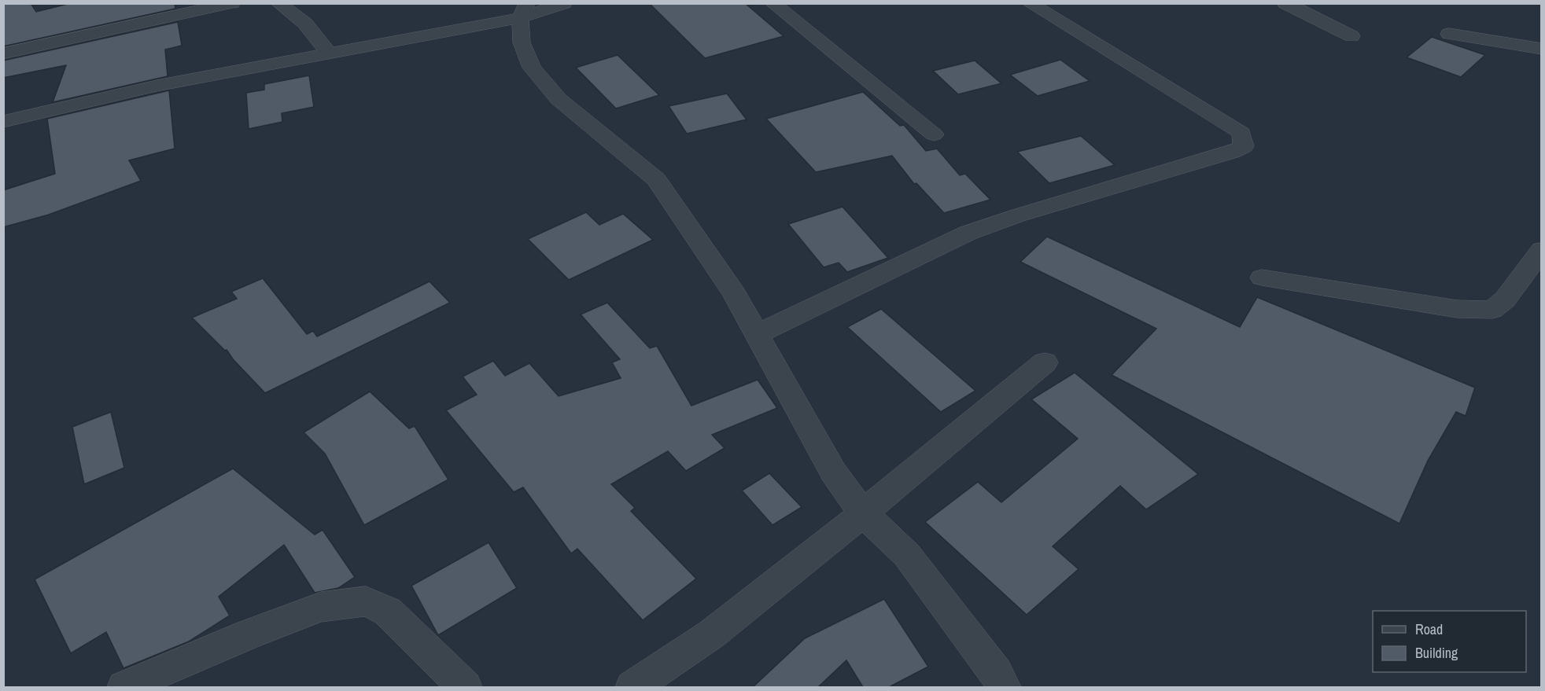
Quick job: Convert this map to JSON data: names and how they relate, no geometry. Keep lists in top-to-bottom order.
{
  "legend": ["Road", "Building"]
}
